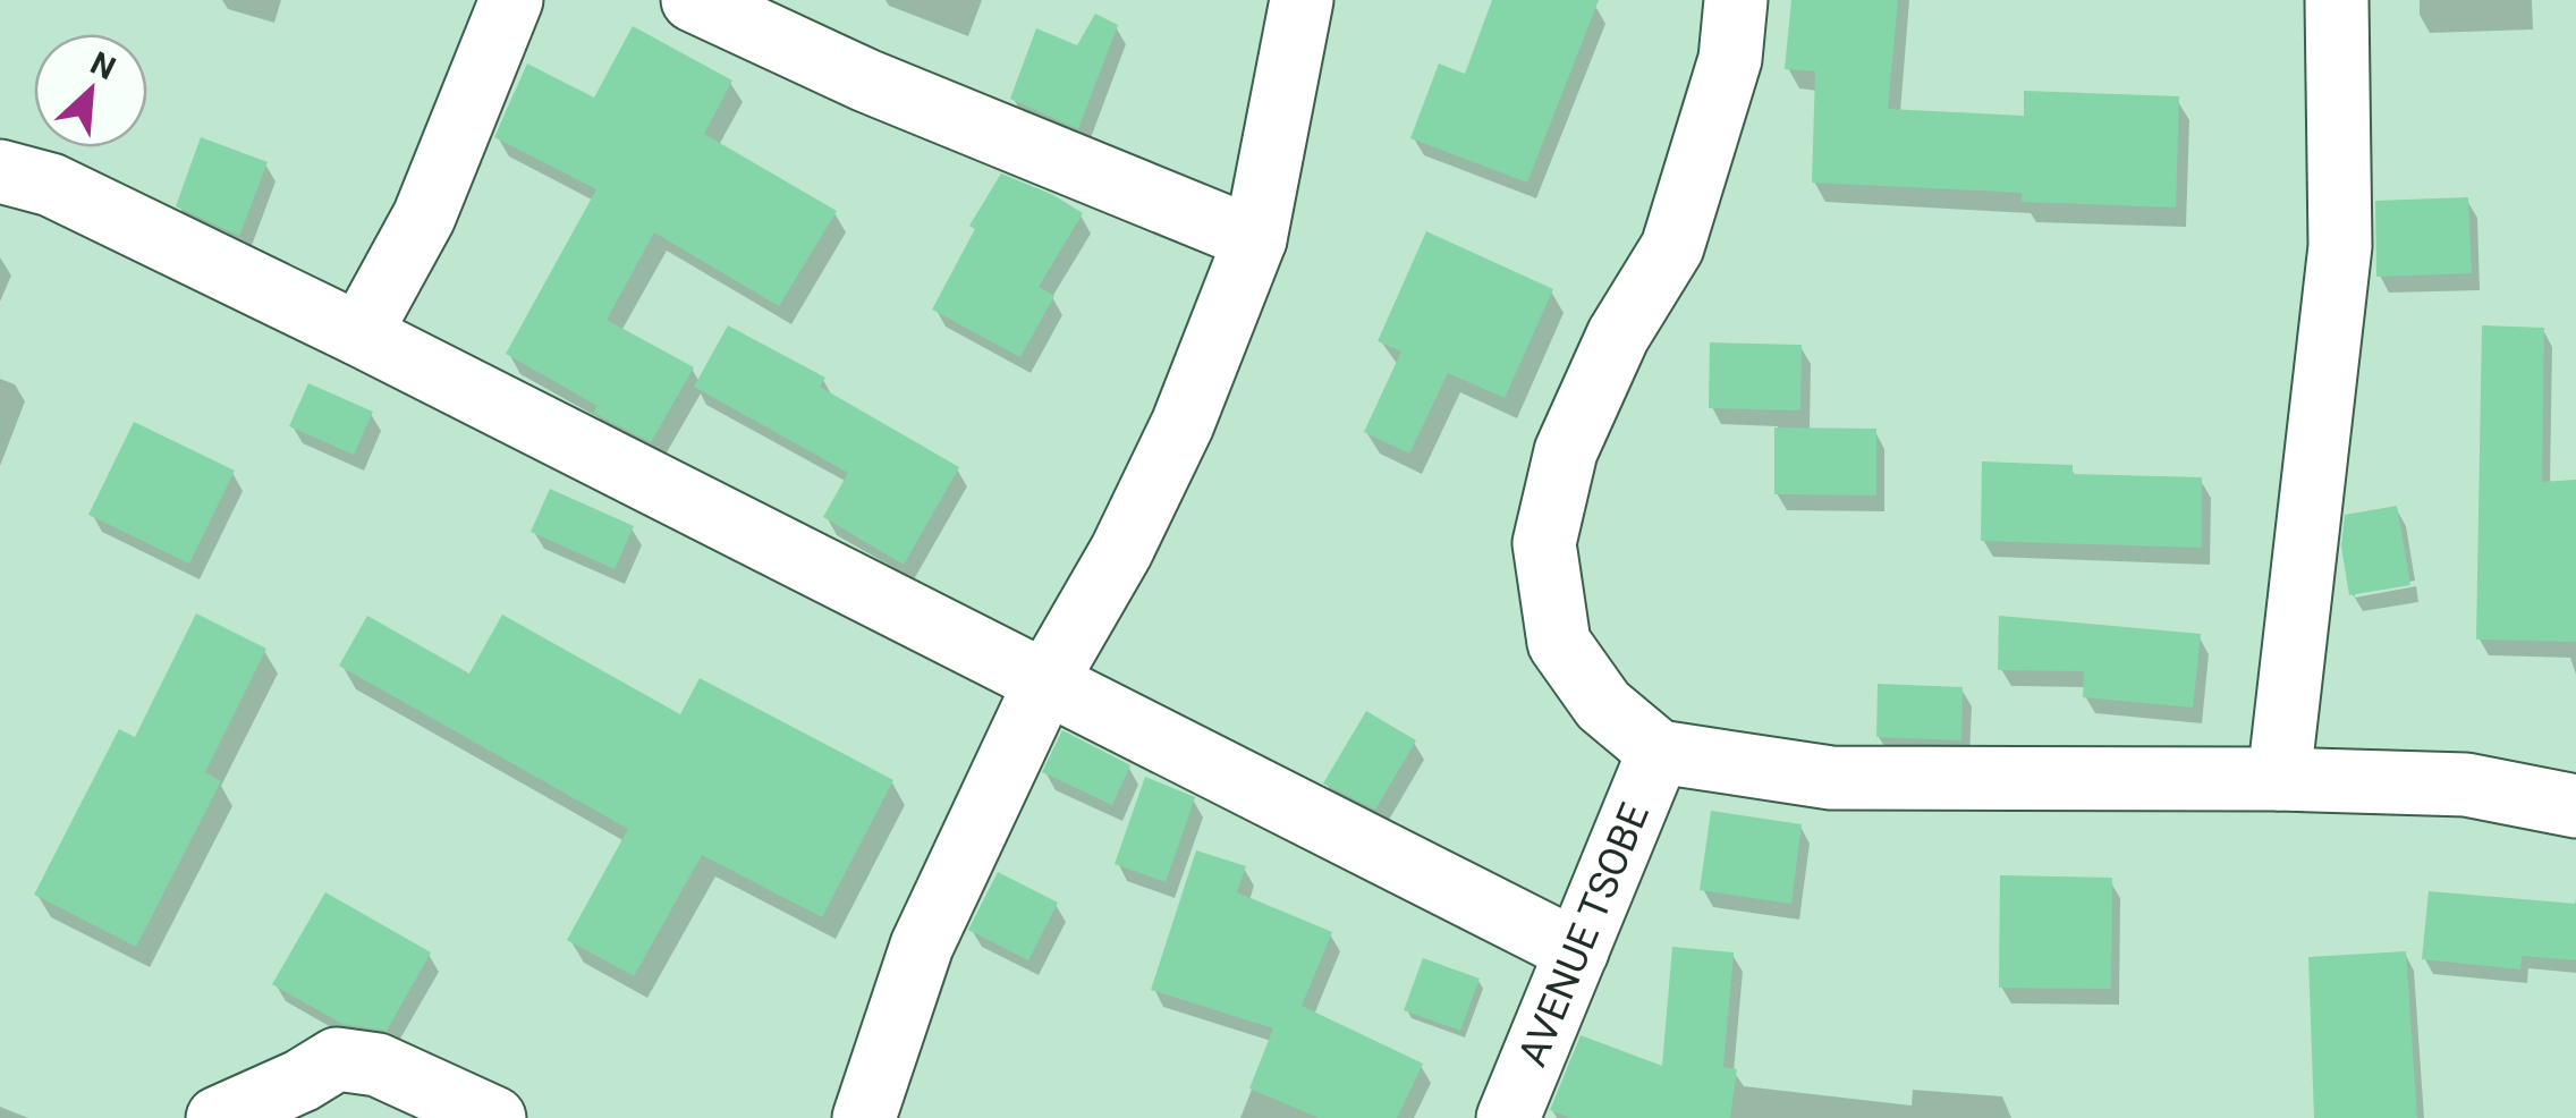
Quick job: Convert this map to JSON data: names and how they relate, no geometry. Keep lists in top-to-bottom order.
{
  "streets": {
    "street": ["AVENUE TSOBE"]
  },
  "north": "top right"
}
